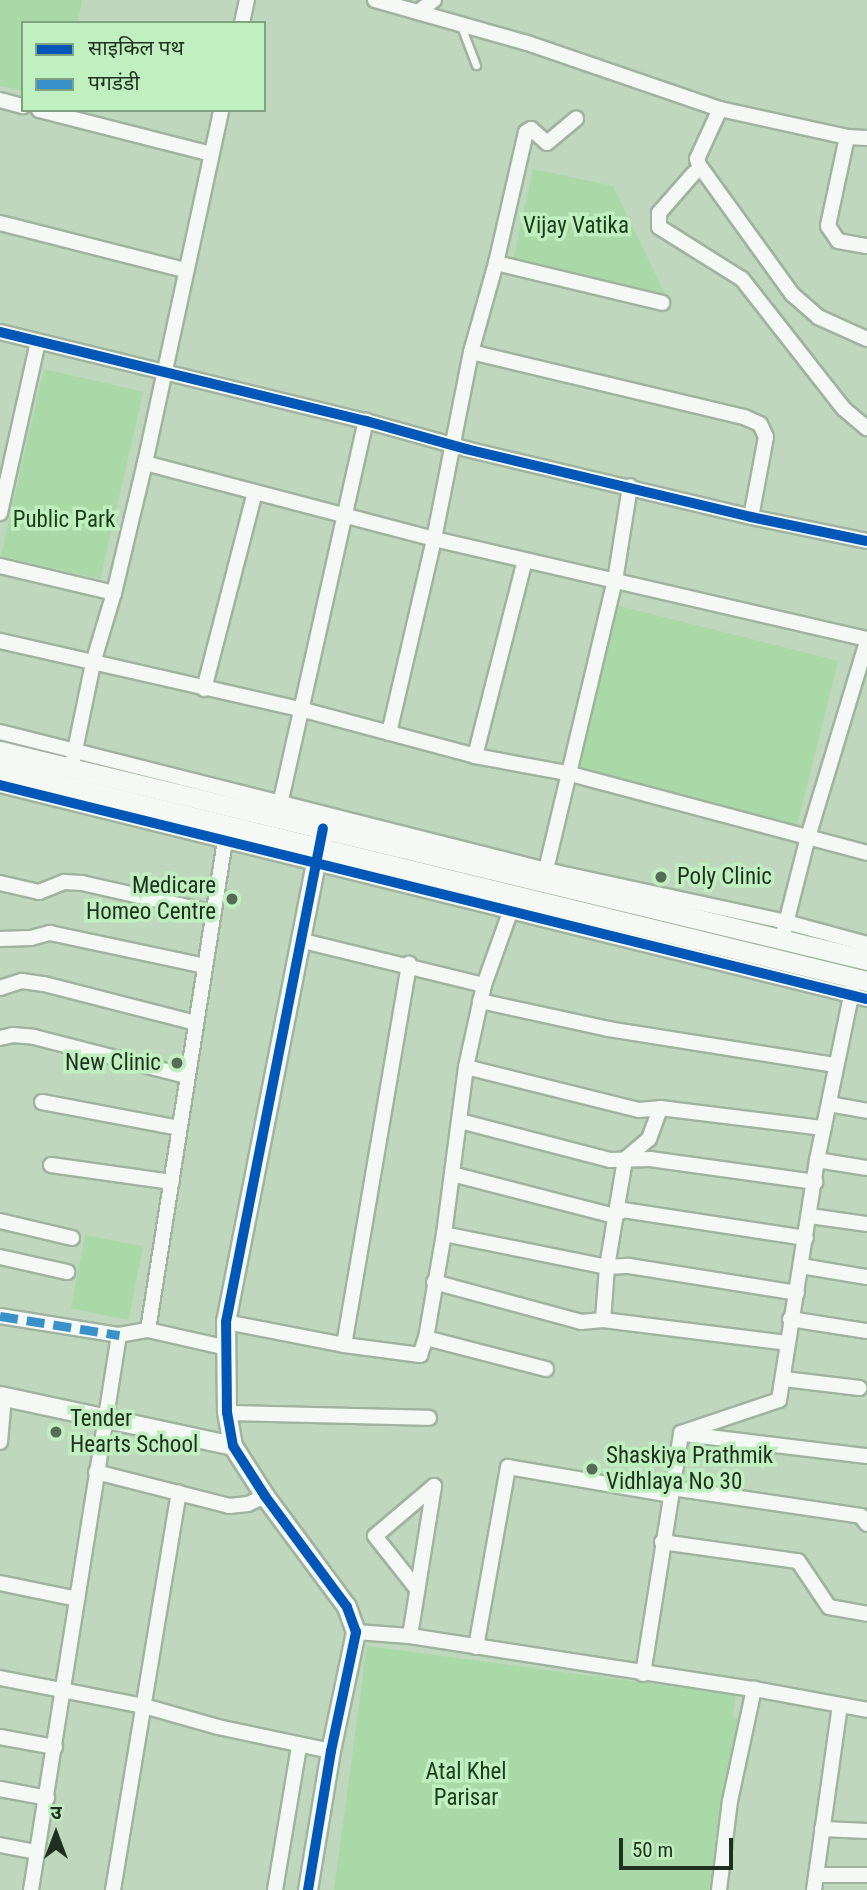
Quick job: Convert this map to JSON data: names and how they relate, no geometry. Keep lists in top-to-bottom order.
{
  "parks": ["Vijay Vatika", "Public Park", "Atal Khel Parisar"],
  "places": [
    "Poly Clinic",
    "Medicare Homeo Centre",
    "New Clinic",
    "Tender Hearts School",
    "Shaskiya Prathmik Vidhlaya No 30"
  ],
  "legend": ["साइकिल पथ", "पगडंडी"],
  "scale_bar": "50 m",
  "north": "top"
}
